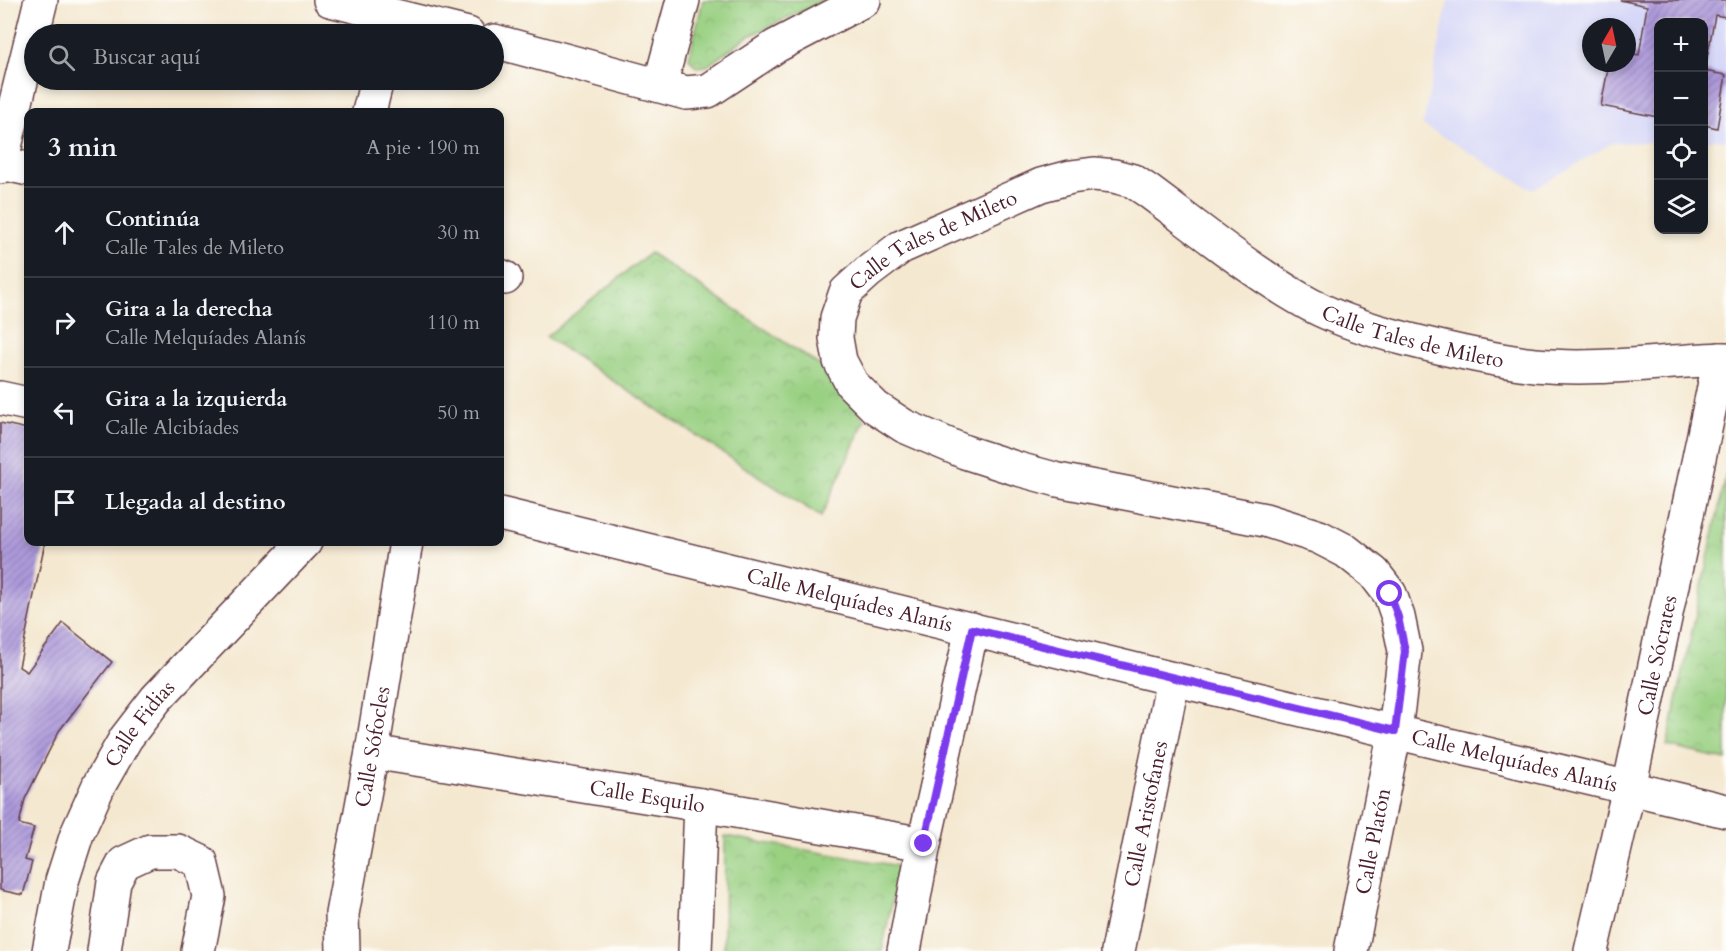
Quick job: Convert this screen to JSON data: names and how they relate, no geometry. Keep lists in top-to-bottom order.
{
  "streets": {
    "street": [
      "Calle Tales de Mileto",
      "Calle Melquíades Alanís",
      "Calle Sócrates",
      "Calle Fidias",
      "Calle Sófocles",
      "Calle Esquilo",
      "Calle Aristofanes",
      "Calle Platón"
    ]
  },
  "crossings": [
    ["Calle Tales de Mileto", "Calle Melquíades Alanís"],
    ["Calle Tales de Mileto", "Calle Sócrates"],
    ["Calle Tales de Mileto", "Calle Platón"],
    ["Calle Melquíades Alanís", "Calle Sócrates"],
    ["Calle Melquíades Alanís", "Calle Aristofanes"],
    ["Calle Melquíades Alanís", "Calle Platón"],
    ["Calle Sófocles", "Calle Esquilo"]
  ],
  "north": "top",
  "page": {
    "map_buttons": ["+", "−"],
    "search": "Buscar aquí",
    "heading": ["3 min", "A pie · 190 m"],
    "list": [
      ["Continúa", "Calle Tales de Mileto", "30 m"],
      ["Gira a la derecha", "Calle Melquíades Alanís", "110 m"],
      ["Gira a la izquierda", "Calle Alcibíades", "50 m"],
      "Llegada al destino"
    ]
  }
}
